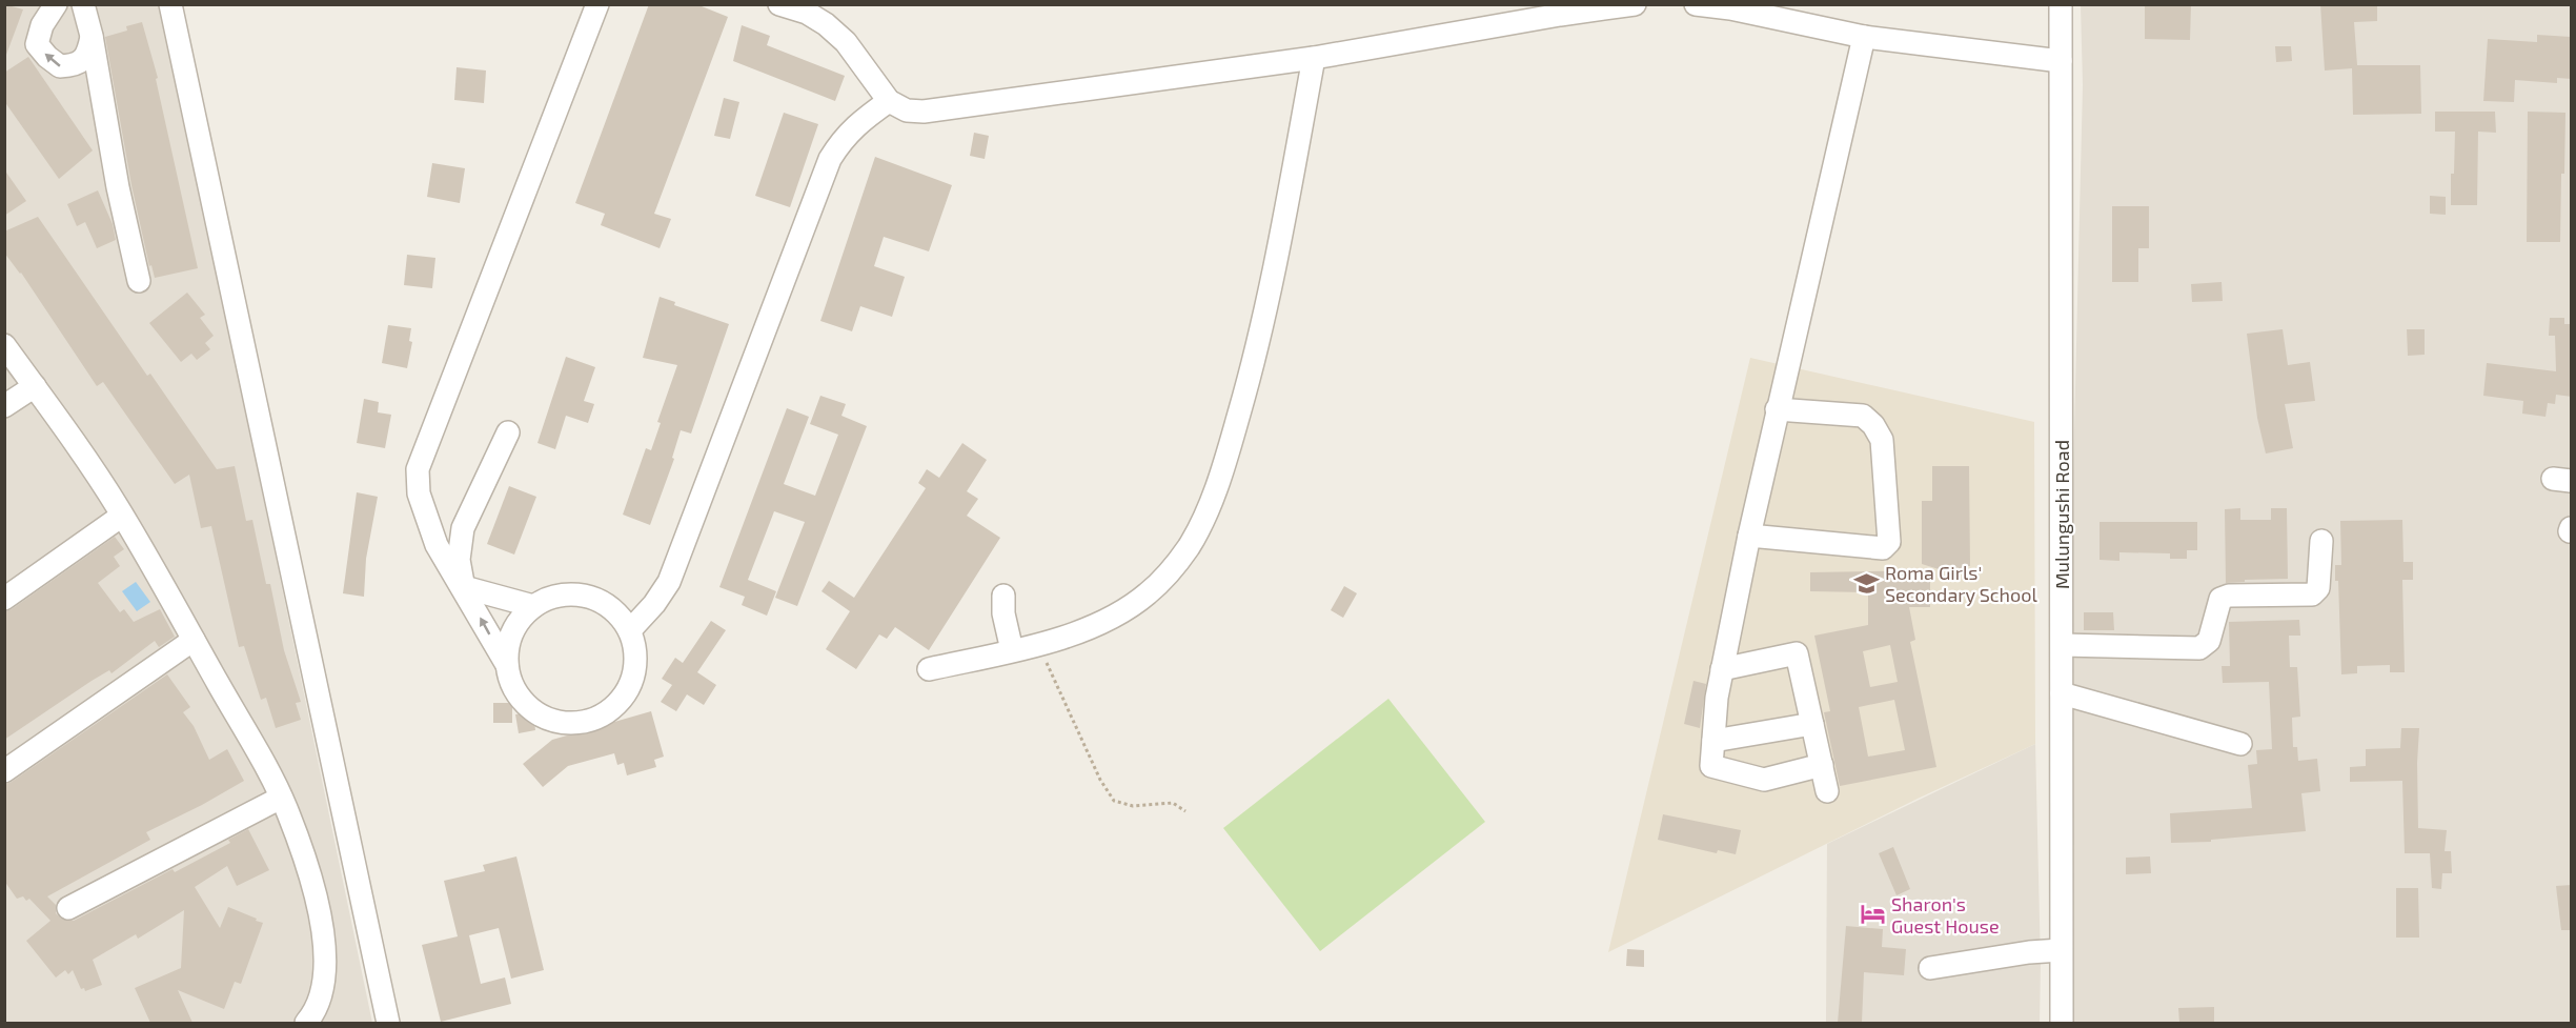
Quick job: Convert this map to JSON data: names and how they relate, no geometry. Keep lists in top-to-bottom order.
{
  "streets": {
    "street": ["Mulungushi Road"]
  },
  "places": {
    "school or university": ["Roma Girls' Secondary School"],
    "hotel": ["Sharon's Guest House"]
  }
}
